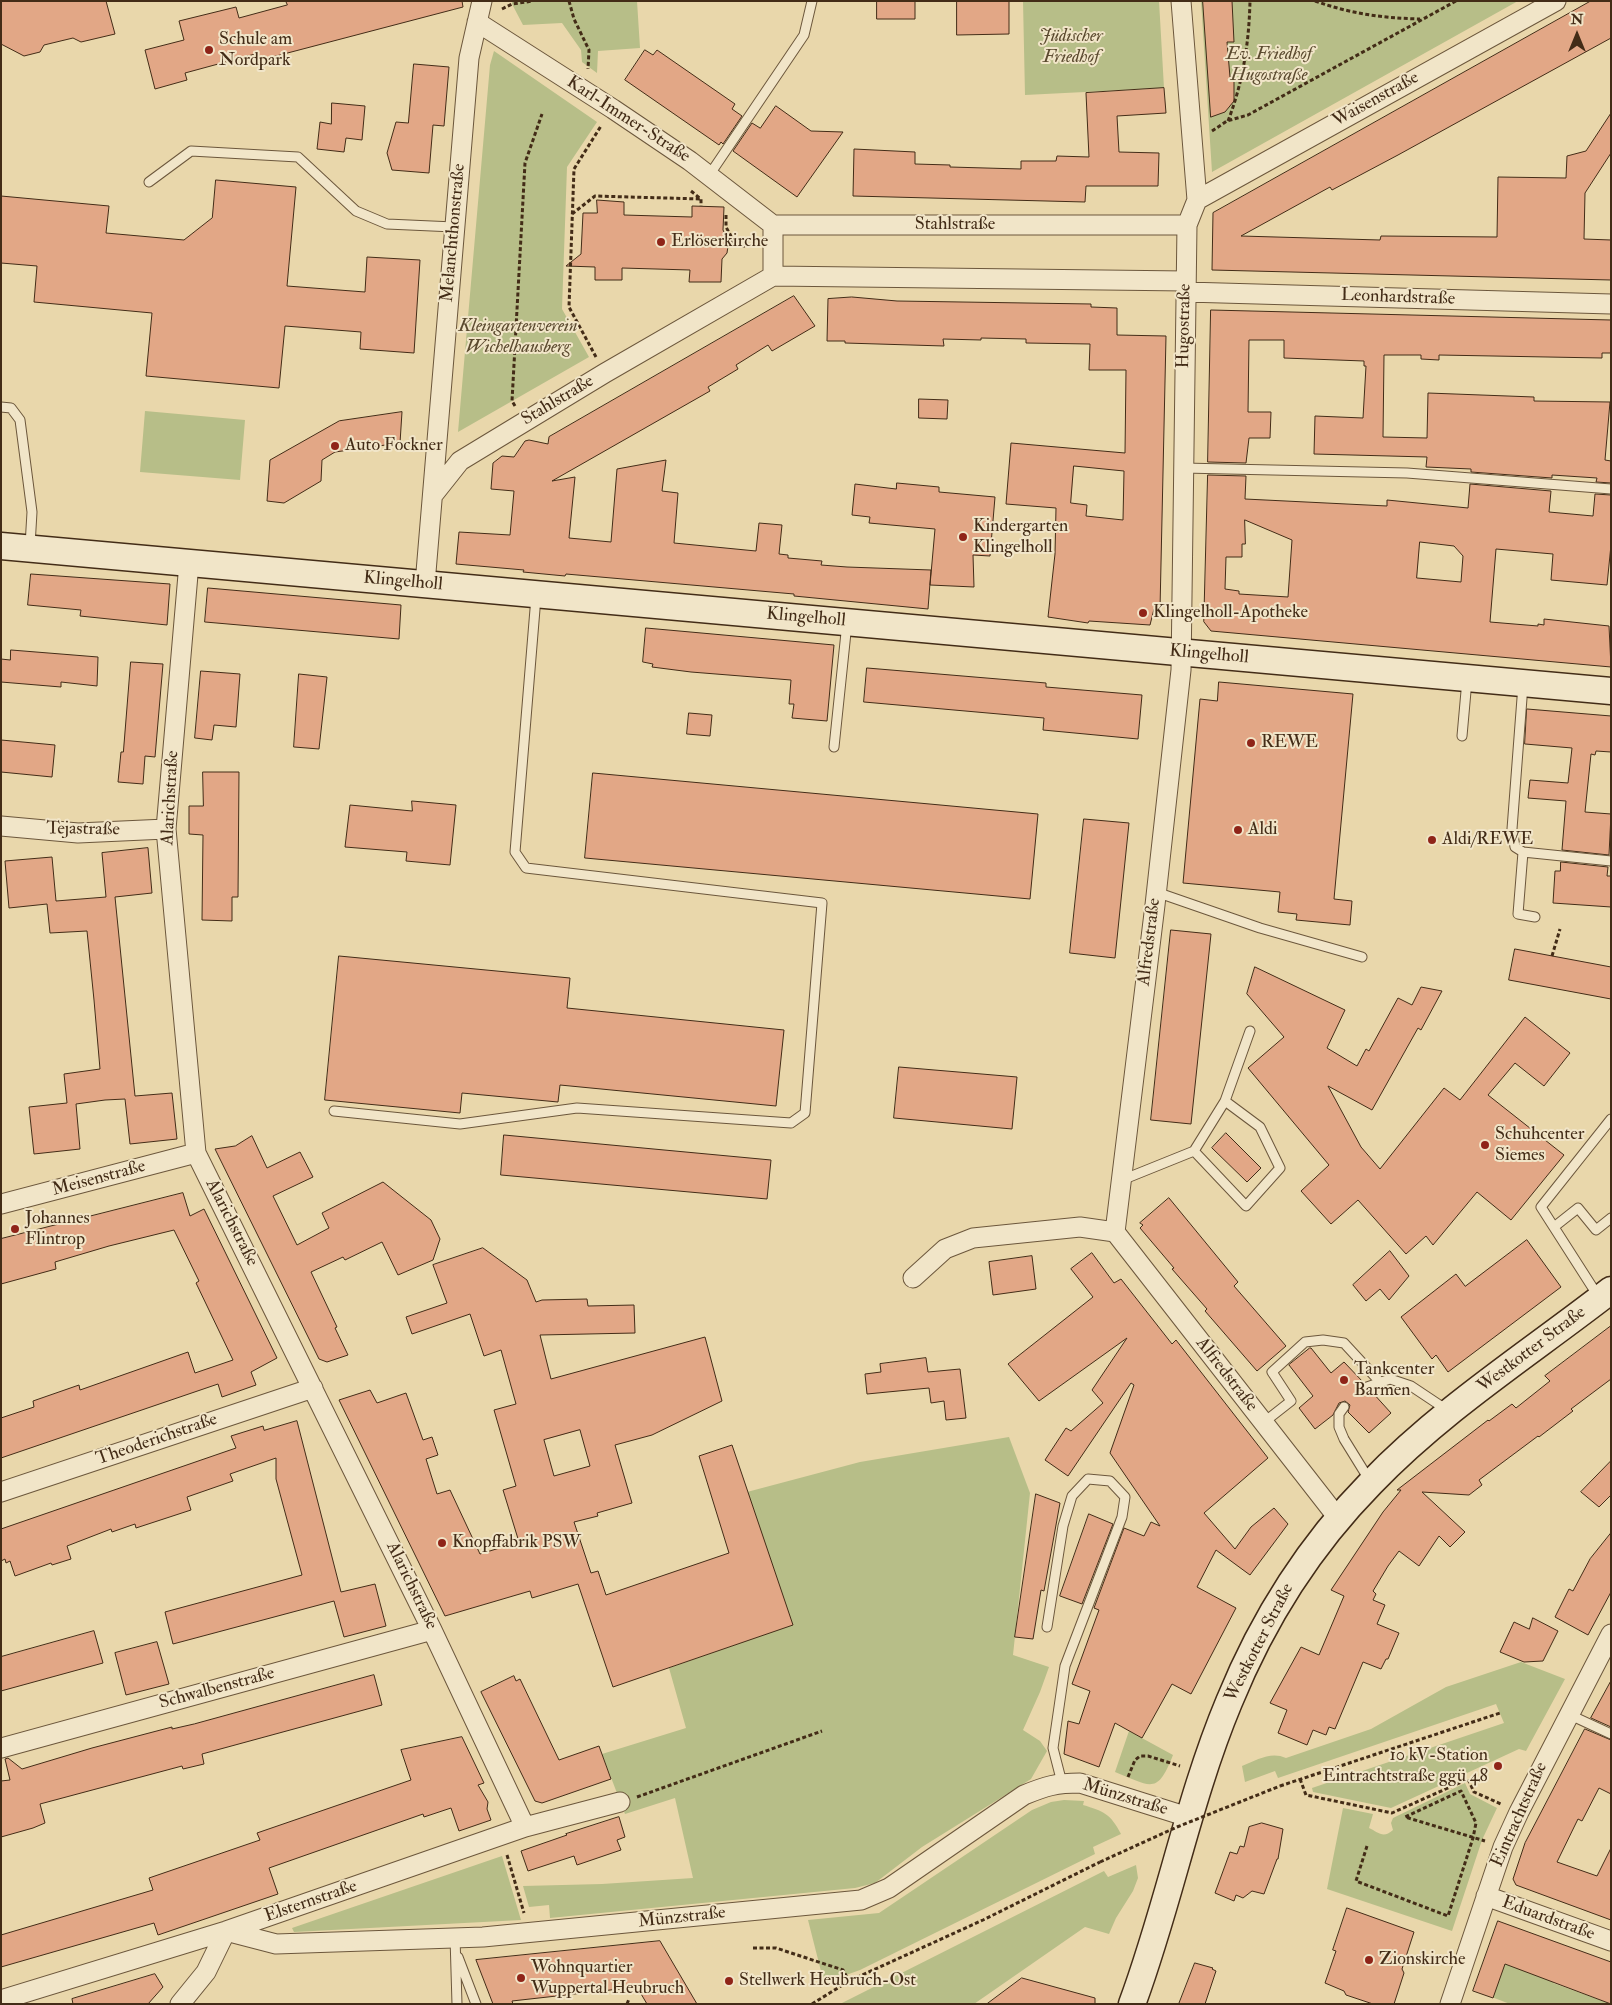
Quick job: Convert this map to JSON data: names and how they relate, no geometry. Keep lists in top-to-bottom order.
{
  "streets": {
    "street": [
      "Waisenstraße",
      "Karl-Immer-Straße",
      "Stahlstraße",
      "Melanchthonstraße",
      "Leonhardstraße",
      "Hugostraße",
      "Klingelholl",
      "Alarichstraße",
      "Tejastraße",
      "Alfredstraße",
      "Meisenstraße",
      "Westkotter Straße",
      "Theoderichstraße",
      "Schwalbenstraße",
      "Münzstraße",
      "Eintrachtstraße",
      "Elsternstraße",
      "Eduardstraße"
    ]
  },
  "crossings": [
    ["Waisenstraße", "Hugostraße"],
    ["Karl-Immer-Straße", "Stahlstraße"],
    ["Karl-Immer-Straße", "Melanchthonstraße"],
    ["Stahlstraße", "Melanchthonstraße"],
    ["Stahlstraße", "Hugostraße"],
    ["Leonhardstraße", "Hugostraße"],
    ["Hugostraße", "Klingelholl"],
    ["Hugostraße", "Alfredstraße"],
    ["Klingelholl", "Alarichstraße"],
    ["Klingelholl", "Alfredstraße"],
    ["Alarichstraße", "Tejastraße"],
    ["Alarichstraße", "Meisenstraße"],
    ["Alarichstraße", "Theoderichstraße"],
    ["Alarichstraße", "Schwalbenstraße"],
    ["Alarichstraße", "Elsternstraße"],
    ["Alfredstraße", "Westkotter Straße"],
    ["Westkotter Straße", "Münzstraße"],
    ["Münzstraße", "Elsternstraße"],
    ["Eintrachtstraße", "Eduardstraße"]
  ],
  "parks": ["Jüdischer Friedhof", "Ev. Friedhof Hugostraße", "Kleingartenverein Wichelhausberg"],
  "places": [
    "Schule am Nordpark",
    "Erlöserkirche",
    "Auto Fockner",
    "Kindergarten Klingelholl",
    "Klingelholl-Apotheke",
    "REWE",
    "Aldi",
    "Aldi/REWE",
    "Schuhcenter Siemes",
    "Johannes Flintrop",
    "Tankcenter Barmen",
    "Knopffabrik PSW",
    "10 kV-Station Eintrachtstraße ggü 48",
    "Zionskirche",
    "Wohnquartier Wuppertal Heubruch",
    "Stellwerk Heubruch-Ost"
  ],
  "north": "top"
}
